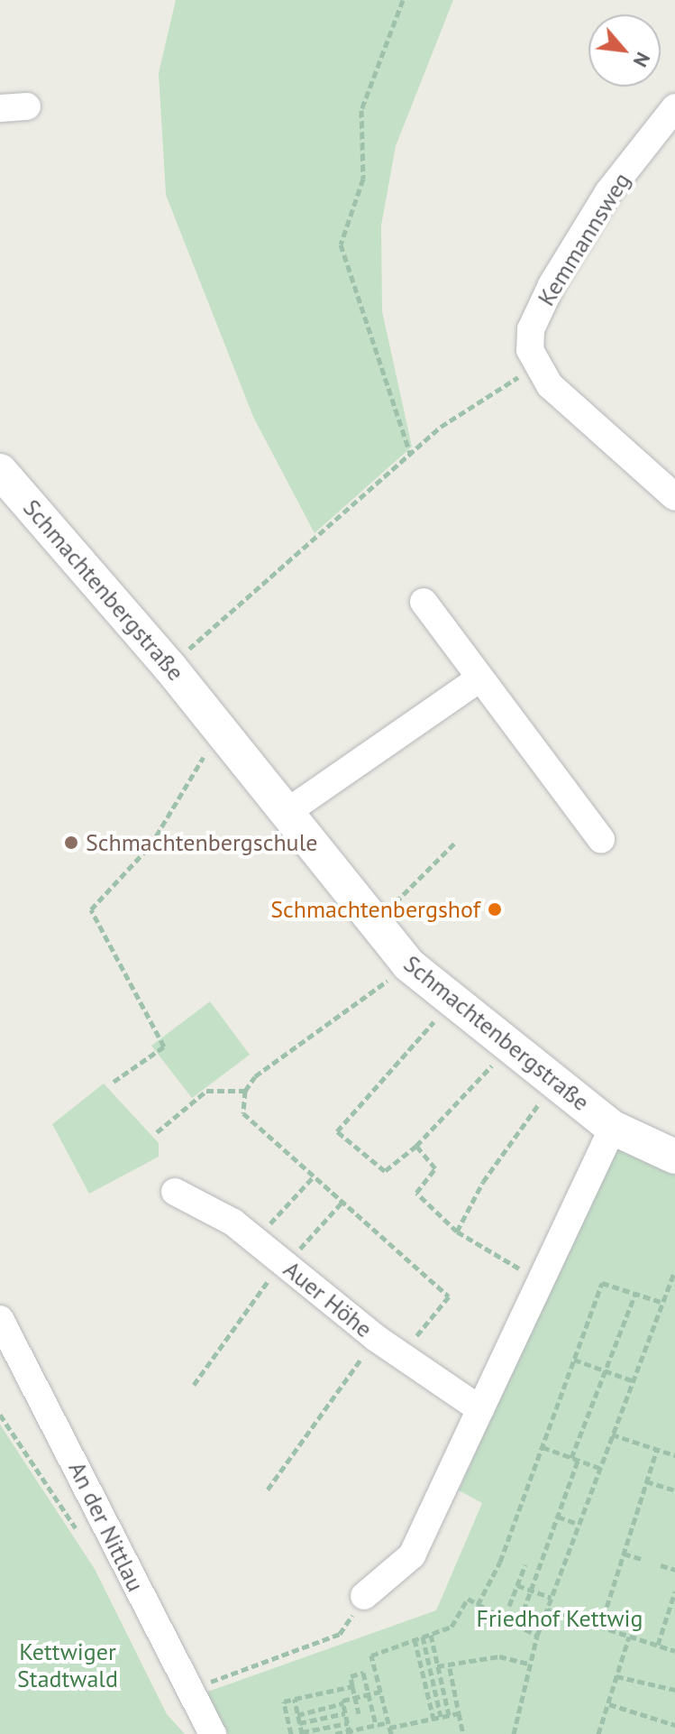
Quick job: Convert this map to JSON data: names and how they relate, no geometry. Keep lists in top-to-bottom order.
{
  "streets": {
    "street": [
      "Kemmannsweg",
      "Schmachtenbergstraße",
      "Auer Höhe",
      "An der Nittlau"
    ]
  },
  "parks": ["Friedhof Kettwig", "Kettwiger Stadtwald"],
  "places": ["Schmachtenbergschule", "Schmachtenbergshof"],
  "north": "bottom right"
}
